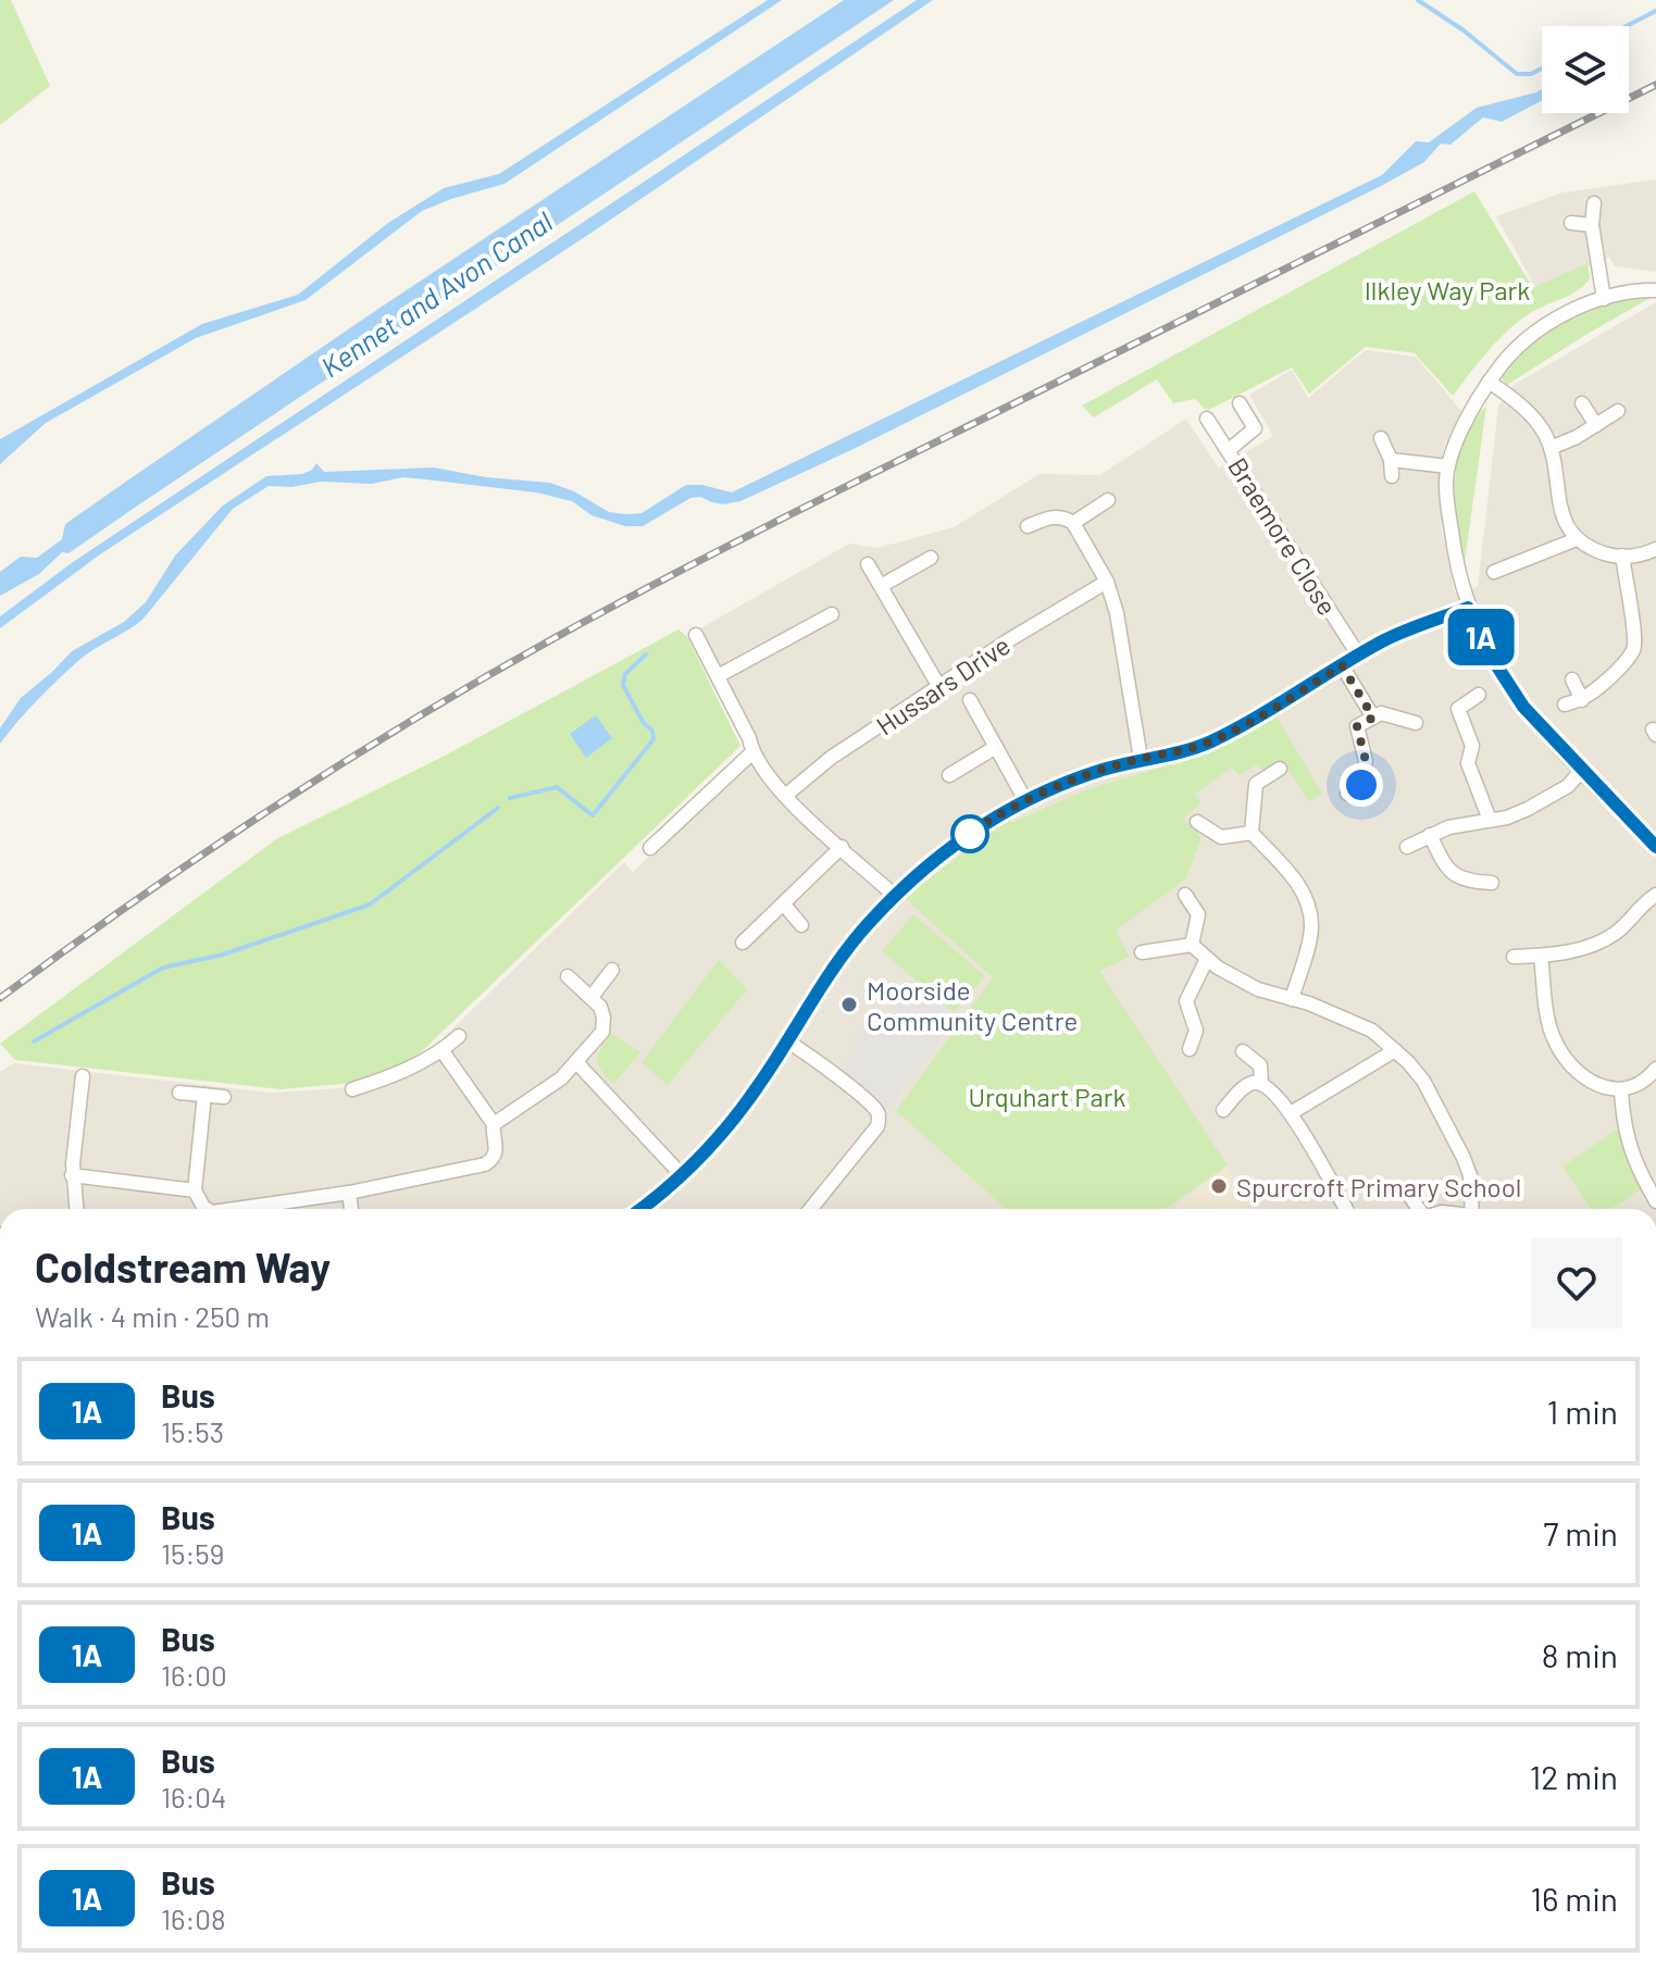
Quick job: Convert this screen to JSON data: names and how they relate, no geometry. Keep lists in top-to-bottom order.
{
  "streets": {
    "street": ["Braemore Close", "Hussars Drive"]
  },
  "water": ["Kennet and Avon Canal"],
  "parks": ["Ilkley Way Park", "Urquhart Park"],
  "places": ["Moorside Community Centre", "Spurcroft Primary School"],
  "lines": ["bus line 1A"],
  "page": {
    "on_map": "1A",
    "heading": ["Coldstream Way", "Walk · 4 min · 250 m"],
    "list": [
      {
        "mark": "1A",
        "name": "Bus",
        "note": "15:53",
        "value": "1 min"
      },
      {
        "mark": "1A",
        "name": "Bus",
        "note": "15:59",
        "value": "7 min"
      },
      {
        "mark": "1A",
        "name": "Bus",
        "note": "16:00",
        "value": "8 min"
      },
      {
        "mark": "1A",
        "name": "Bus",
        "note": "16:04",
        "value": "12 min"
      },
      {
        "mark": "1A",
        "name": "Bus",
        "note": "16:08",
        "value": "16 min"
      }
    ]
  }
}
